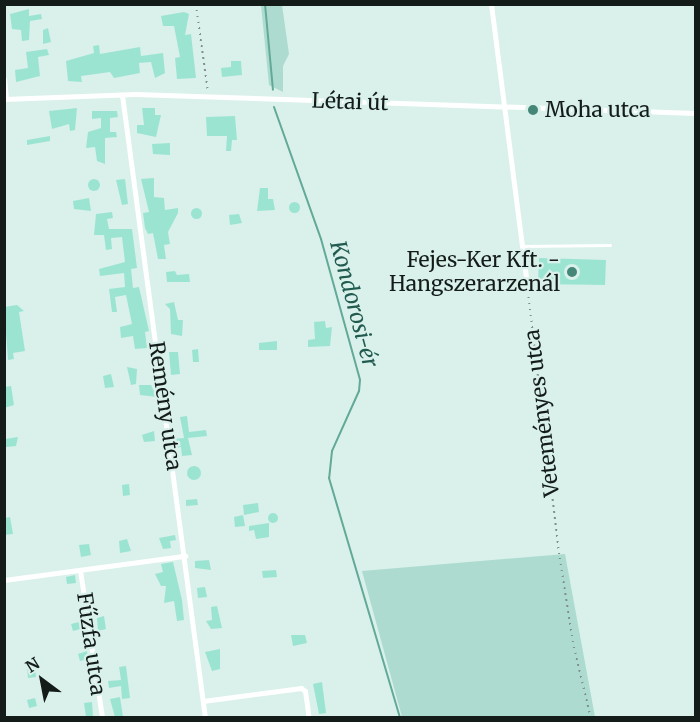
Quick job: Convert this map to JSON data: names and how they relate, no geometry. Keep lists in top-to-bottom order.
{
  "streets": {
    "street": ["Létai út", "Remény utca", "Fűzfa utca"],
    "path": ["Veteményes utca"]
  },
  "crossings": [
    ["Létai út", "Remény utca"]
  ],
  "water": ["Kondorosi-ér"],
  "places": ["Moha utca", "Fejes-Ker Kft. - Hangszerarzenál"],
  "north": "top left"
}
